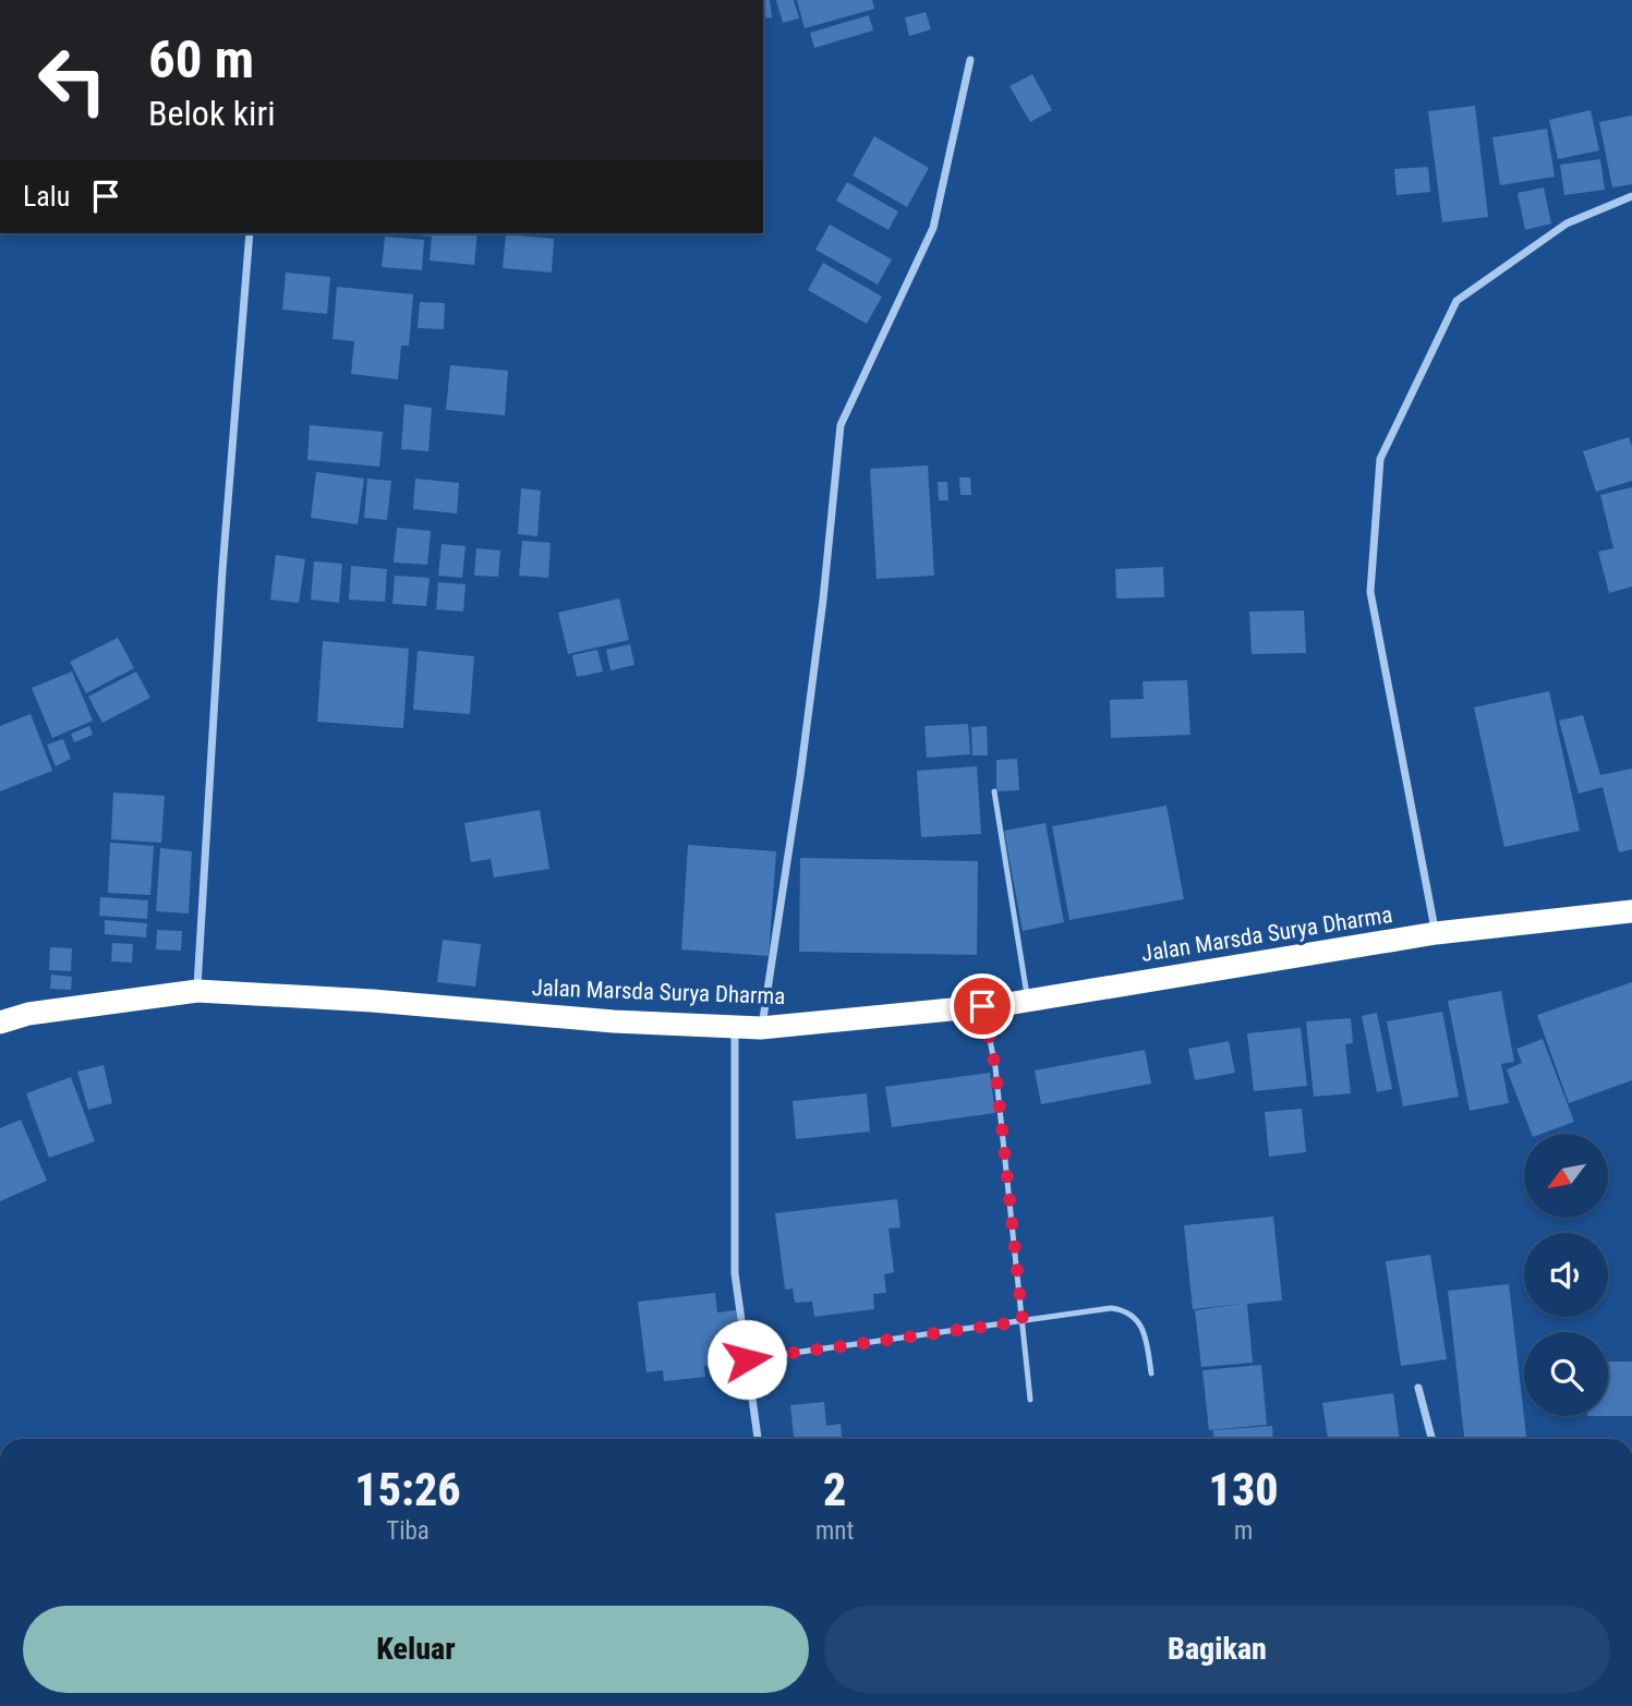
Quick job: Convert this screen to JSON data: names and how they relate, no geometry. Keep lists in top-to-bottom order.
{
  "streets": {
    "highway": ["Jalan Marsda Surya Dharma"]
  },
  "north": "bottom left",
  "page": {
    "turn": ["60 m", "Belok kiri"],
    "then": "Lalu",
    "eta": [
      "15:26",
      "Tiba",
      "2",
      "mnt",
      "130",
      "m"
    ],
    "buttons": ["Keluar", "Bagikan"]
  }
}
